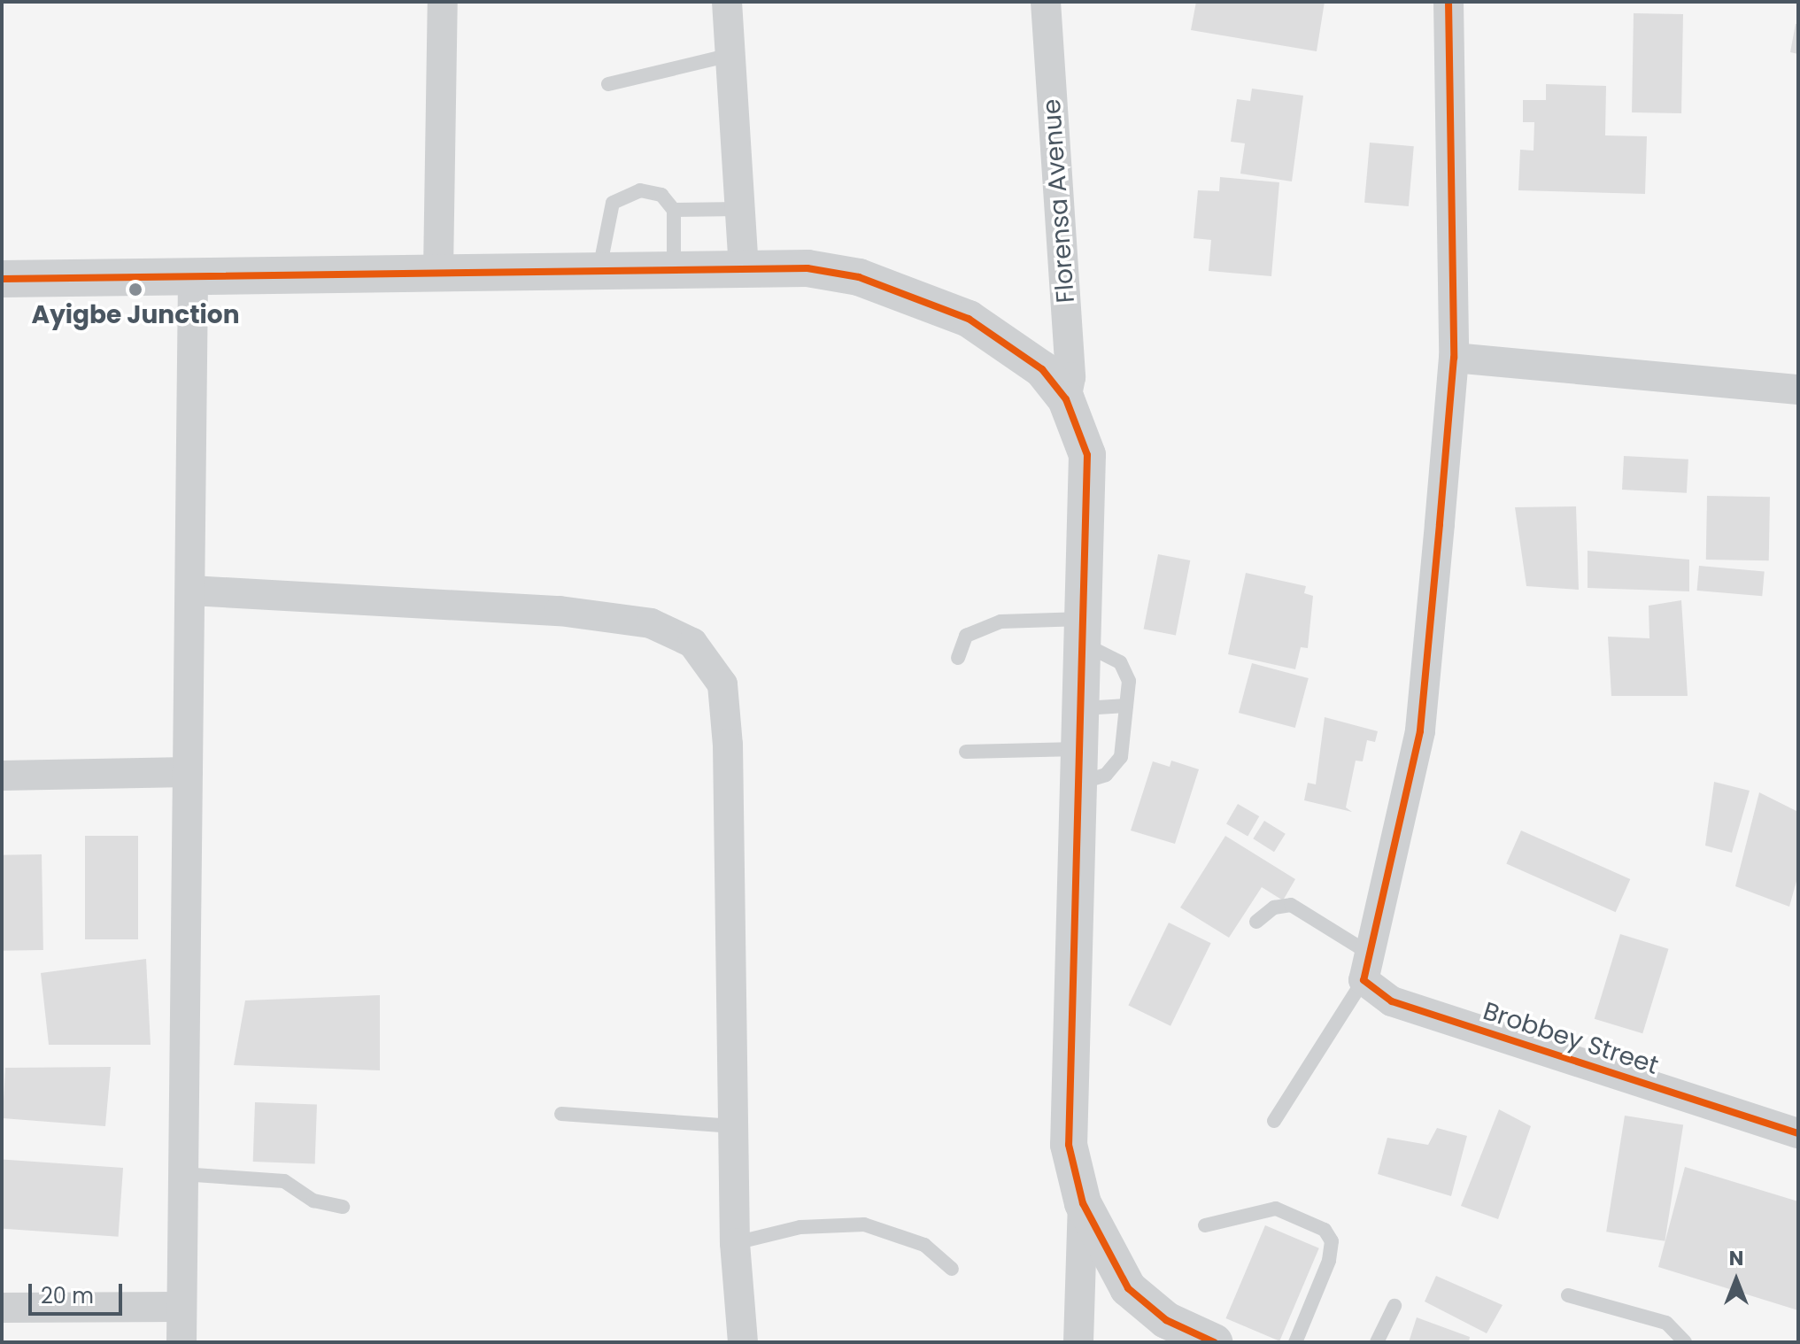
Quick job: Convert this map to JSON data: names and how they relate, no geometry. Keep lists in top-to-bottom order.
{
  "streets": {
    "street": ["Florensa Avenue", "Brobbey Street"]
  },
  "places": ["Ayigbe Junction"],
  "scale_bar": "20 m",
  "north": "top"
}
